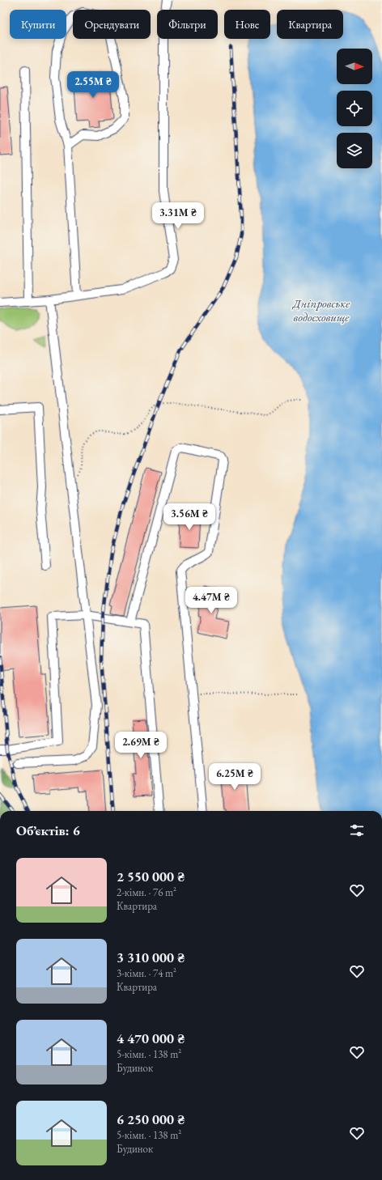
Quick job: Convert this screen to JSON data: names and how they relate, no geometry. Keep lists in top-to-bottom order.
{
  "water": ["Дніпровське водосховище"],
  "north": "right",
  "page": {
    "chip": [
      "Купити",
      "Орендувати",
      "Фільтри",
      "Нове",
      "Квартира"
    ],
    "price": [
      "2.55M ₴",
      "3.31M ₴",
      "3.56M ₴",
      "4.47M ₴",
      "2.69M ₴",
      "6.25M ₴"
    ],
    "heading": "Об’єктів: 6",
    "list": [
      {
        "name": "2 550 000 ₴",
        "note": "2-кімн. · 76 m² · Квартира"
      },
      {
        "name": "3 310 000 ₴",
        "note": "3-кімн. · 74 m² · Квартира"
      },
      {
        "name": "4 470 000 ₴",
        "note": "5-кімн. · 138 m² · Будинок"
      },
      {
        "name": "6 250 000 ₴",
        "note": "5-кімн. · 138 m² · Будинок"
      }
    ]
  }
}
